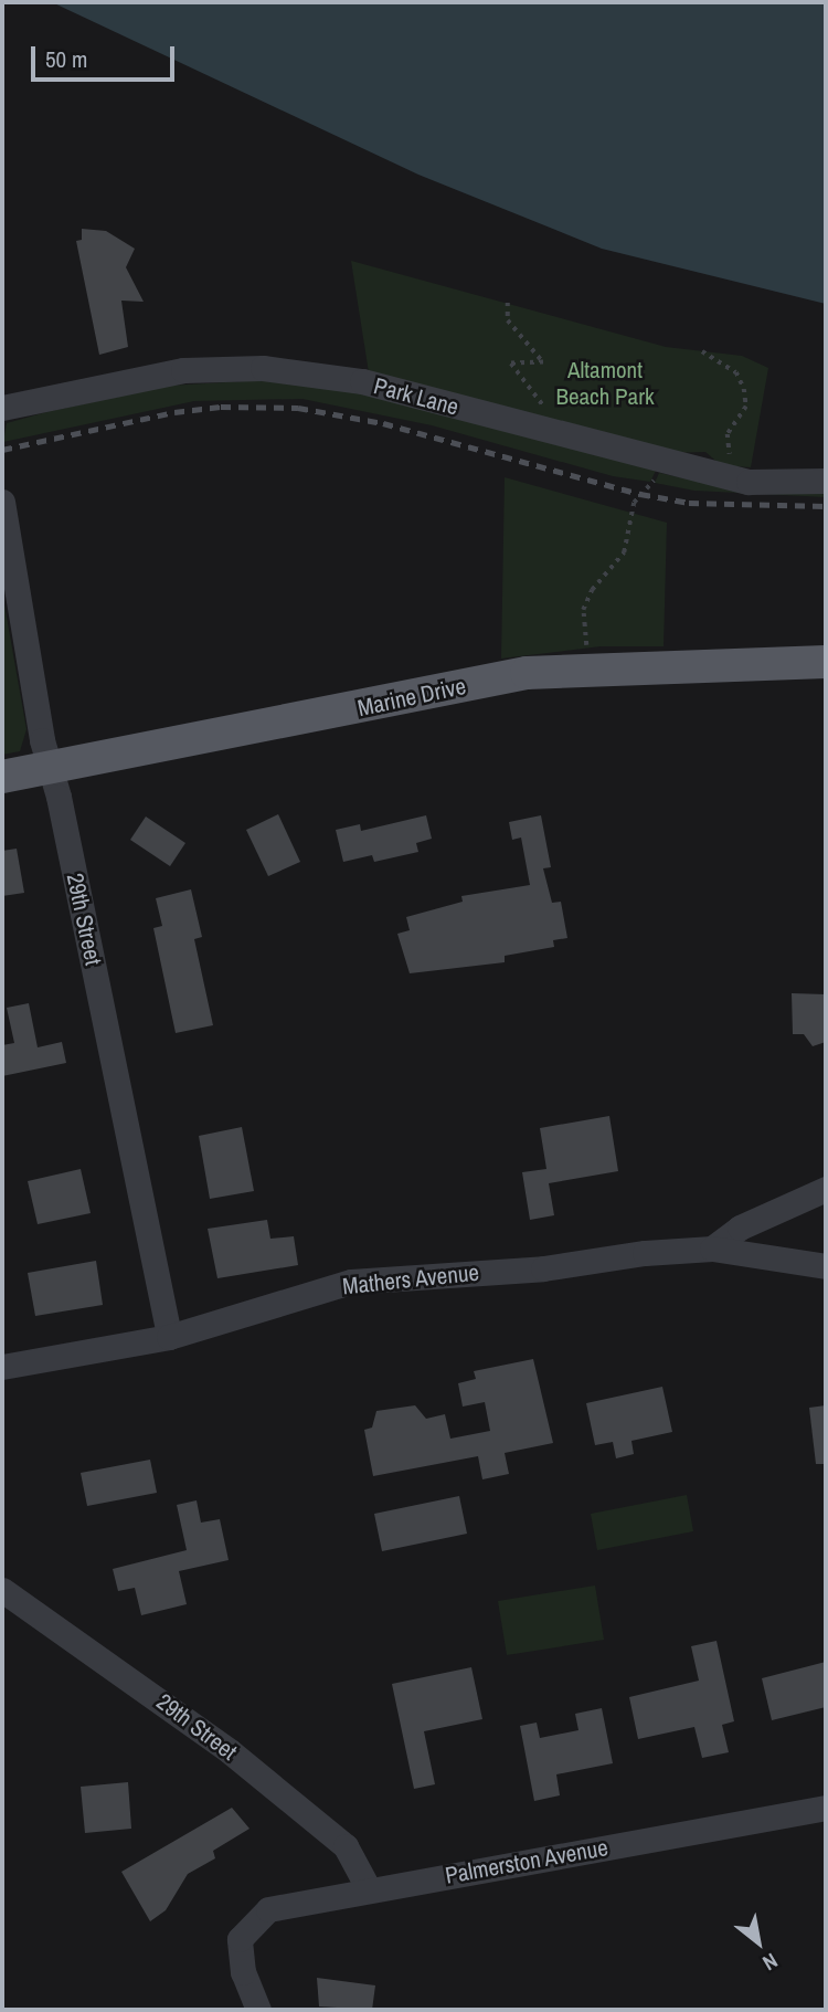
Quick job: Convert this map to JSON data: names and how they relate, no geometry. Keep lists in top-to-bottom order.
{
  "streets": {
    "main road": ["Marine Drive"],
    "street": [
      "Park Lane",
      "29th Street",
      "Mathers Avenue",
      "Palmerston Avenue"
    ]
  },
  "crossings": [
    ["Marine Drive", "29th Street"],
    ["29th Street", "Mathers Avenue"],
    ["29th Street", "Palmerston Avenue"]
  ],
  "parks": ["Altamont Beach Park"],
  "scale_bar": "50 m",
  "north": "bottom right"
}
